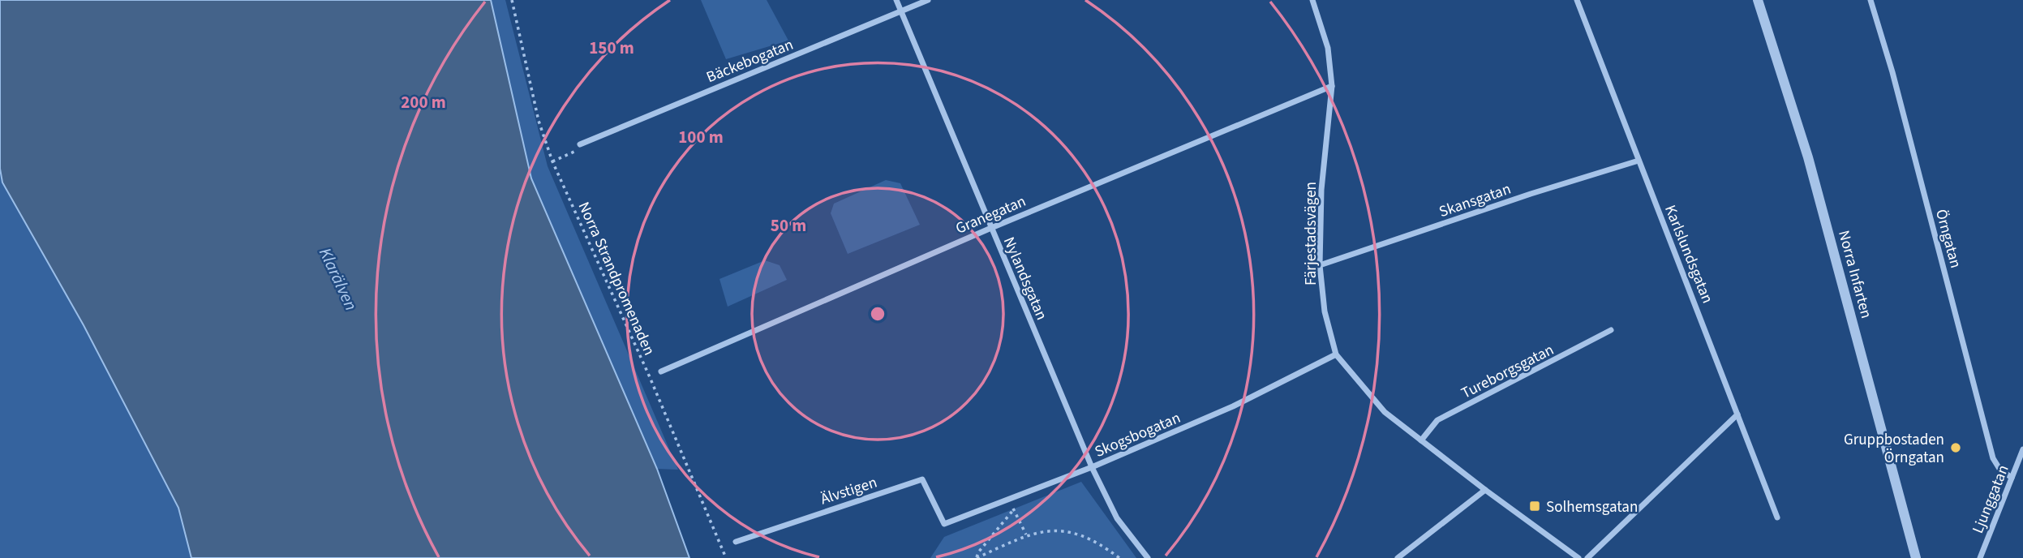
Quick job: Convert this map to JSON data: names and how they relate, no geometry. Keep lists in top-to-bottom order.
{
  "streets": {
    "street": [
      "Bäckebogatan",
      "Skansgatan",
      "Granegatan",
      "Färjestadsvägen",
      "Örngatan",
      "Karlslundsgatan",
      "Norra Infarten",
      "Nylandsgatan",
      "Tureborgsgatan",
      "Skogsbogatan",
      "Älvstigen",
      "Ljunggatan"
    ],
    "path": ["Norra Strandpromenaden"]
  },
  "crossings": [
    ["Bäckebogatan", "Nylandsgatan"],
    ["Skansgatan", "Färjestadsvägen"],
    ["Skansgatan", "Karlslundsgatan"],
    ["Granegatan", "Färjestadsvägen"],
    ["Granegatan", "Nylandsgatan"],
    ["Färjestadsvägen", "Tureborgsgatan"],
    ["Färjestadsvägen", "Skogsbogatan"],
    ["Örngatan", "Ljunggatan"],
    ["Nylandsgatan", "Skogsbogatan"],
    ["Skogsbogatan", "Älvstigen"]
  ],
  "water": ["Klarälven"],
  "places": {
    "other": ["Gruppbostaden Örngatan"],
    "transit": ["Solhemsgatan"]
  },
  "rings": [
    "150 m",
    "200 m",
    "100 m",
    "50 m"
  ]
}
